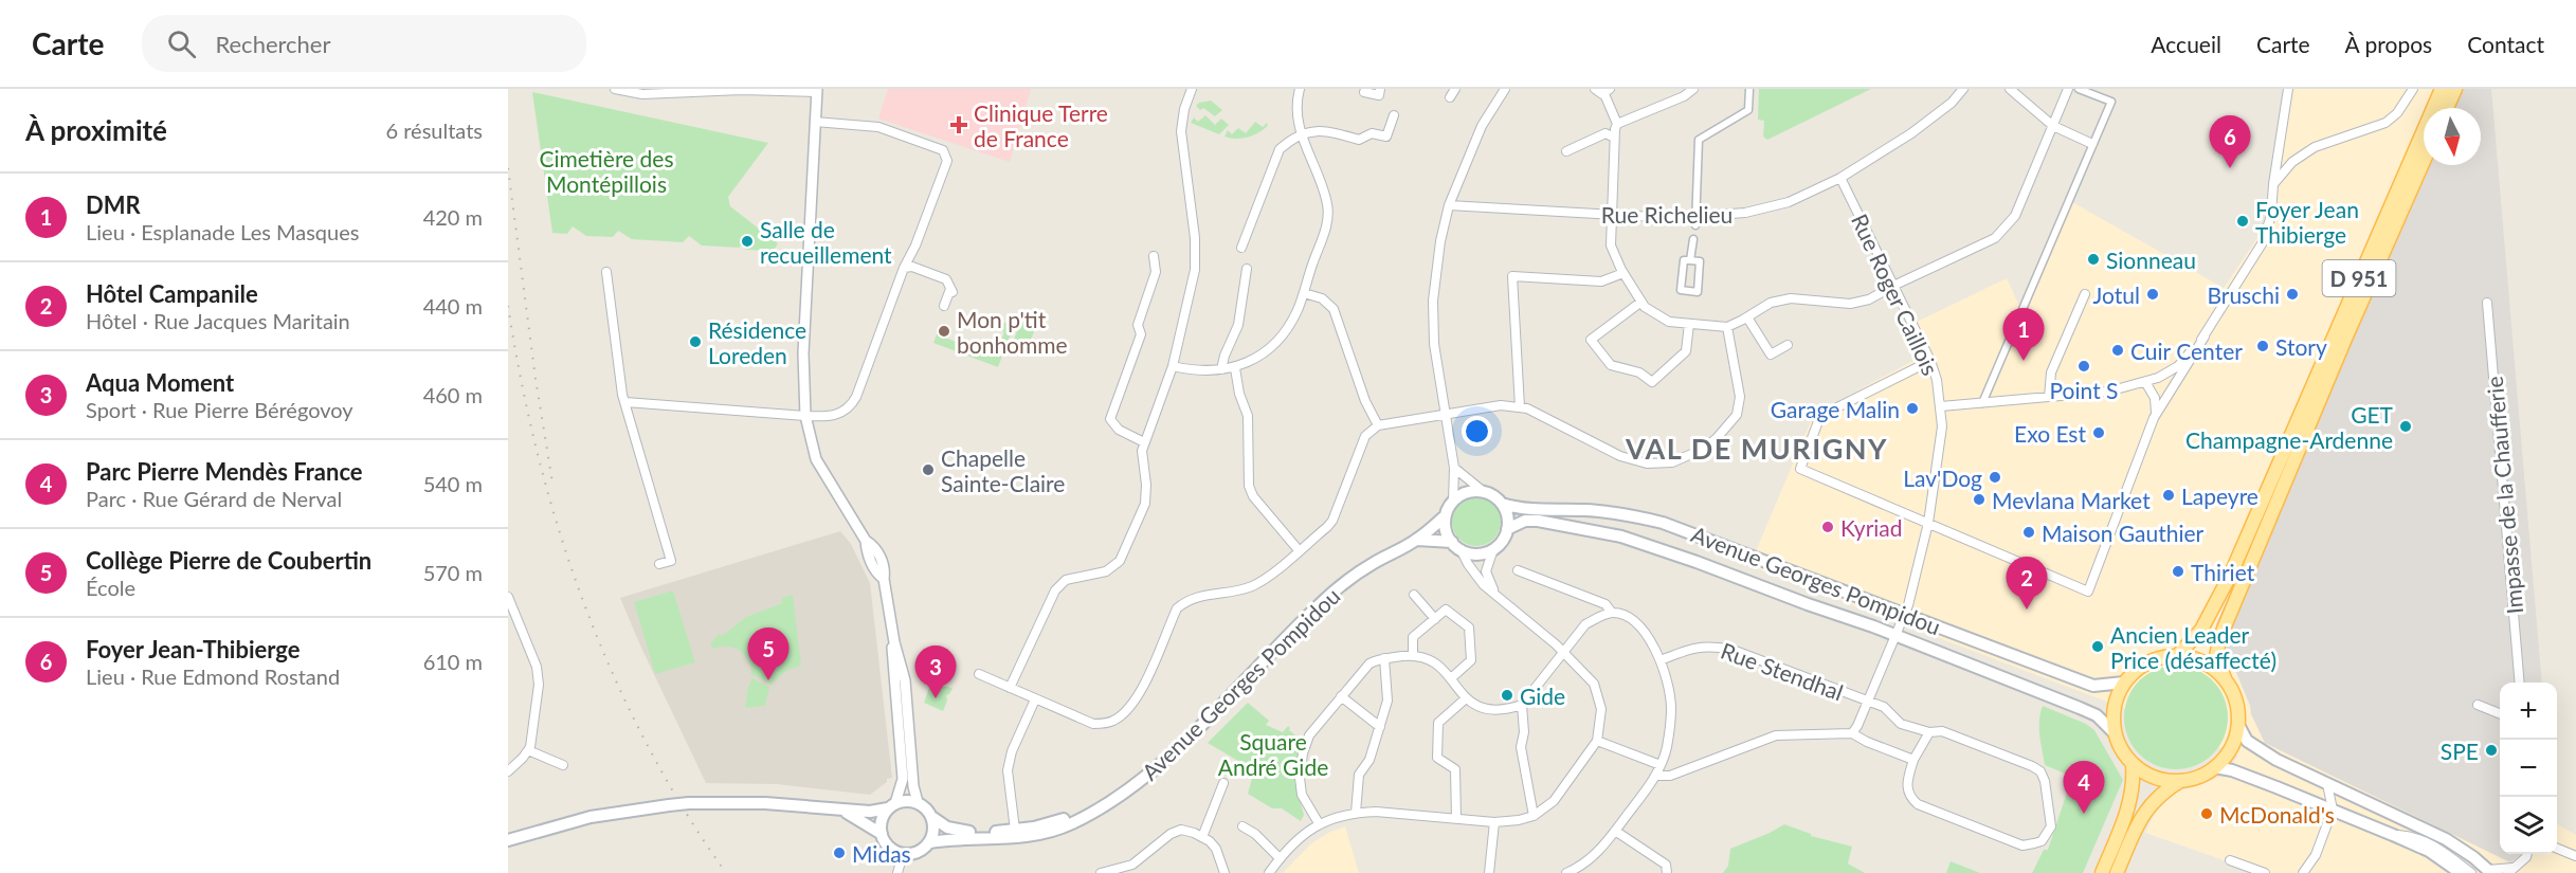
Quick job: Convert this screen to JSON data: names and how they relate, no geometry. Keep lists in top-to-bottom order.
{
  "streets": {
    "main road": ["D 951", "Avenue Georges Pompidou"],
    "street": [
      "Rue Richelieu",
      "Rue Roger Caillois",
      "Impasse de la Chaufferie",
      "Rue Stendhal"
    ]
  },
  "crossings": [
    ["Rue Richelieu", "Rue Roger Caillois"],
    ["D 951", "Avenue Georges Pompidou"],
    ["Rue Roger Caillois", "Avenue Georges Pompidou"],
    ["Rue Roger Caillois", "Rue Stendhal"]
  ],
  "districts": ["VAL DE MURIGNY"],
  "parks": ["Cimetière des Montépillois", "Square André Gide"],
  "places": {
    "health": ["Clinique Terre de France"],
    "other": [
      "Foyer Jean Thibierge",
      "Salle de recueillement",
      "Sionneau",
      "Jotul",
      "Bruschi",
      "Mon p'tit bonhomme",
      "Résidence Loreden",
      "Story",
      "Cuir Center",
      "Point S",
      "Garage Malin",
      "GET Champagne-Ardenne",
      "Exo Est",
      "Chapelle Sainte-Claire",
      "Lav'Dog",
      "Lapeyre",
      "Mevlana Market",
      "Kyriad",
      "Maison Gauthier",
      "Thiriet",
      "Ancien Leader Price (désaffecté)",
      "Gide",
      "SPE",
      "McDonald's",
      "Midas"
    ]
  },
  "north": "bottom",
  "page": {
    "header": "Carte",
    "search": "Rechercher",
    "nav": [
      "Accueil",
      "Carte",
      "À propos",
      "Contact"
    ],
    "heading": ["À proximité", "6 résultats"],
    "pins": [
      "6",
      "1",
      "2",
      "5",
      "3",
      "4"
    ],
    "list": [
      {
        "mark": "1",
        "name": "DMR",
        "note": "Lieu · Esplanade Les Masques",
        "value": "420 m"
      },
      {
        "mark": "2",
        "name": "Hôtel Campanile",
        "note": "Hôtel · Rue Jacques Maritain",
        "value": "440 m"
      },
      {
        "mark": "3",
        "name": "Aqua Moment",
        "note": "Sport · Rue Pierre Bérégovoy",
        "value": "460 m"
      },
      {
        "mark": "4",
        "name": "Parc Pierre Mendès France",
        "note": "Parc · Rue Gérard de Nerval",
        "value": "540 m"
      },
      {
        "mark": "5",
        "name": "Collège Pierre de Coubertin",
        "note": "École",
        "value": "570 m"
      },
      {
        "mark": "6",
        "name": "Foyer Jean-Thibierge",
        "note": "Lieu · Rue Edmond Rostand",
        "value": "610 m"
      }
    ],
    "map_buttons": ["+", "−"]
  }
}
